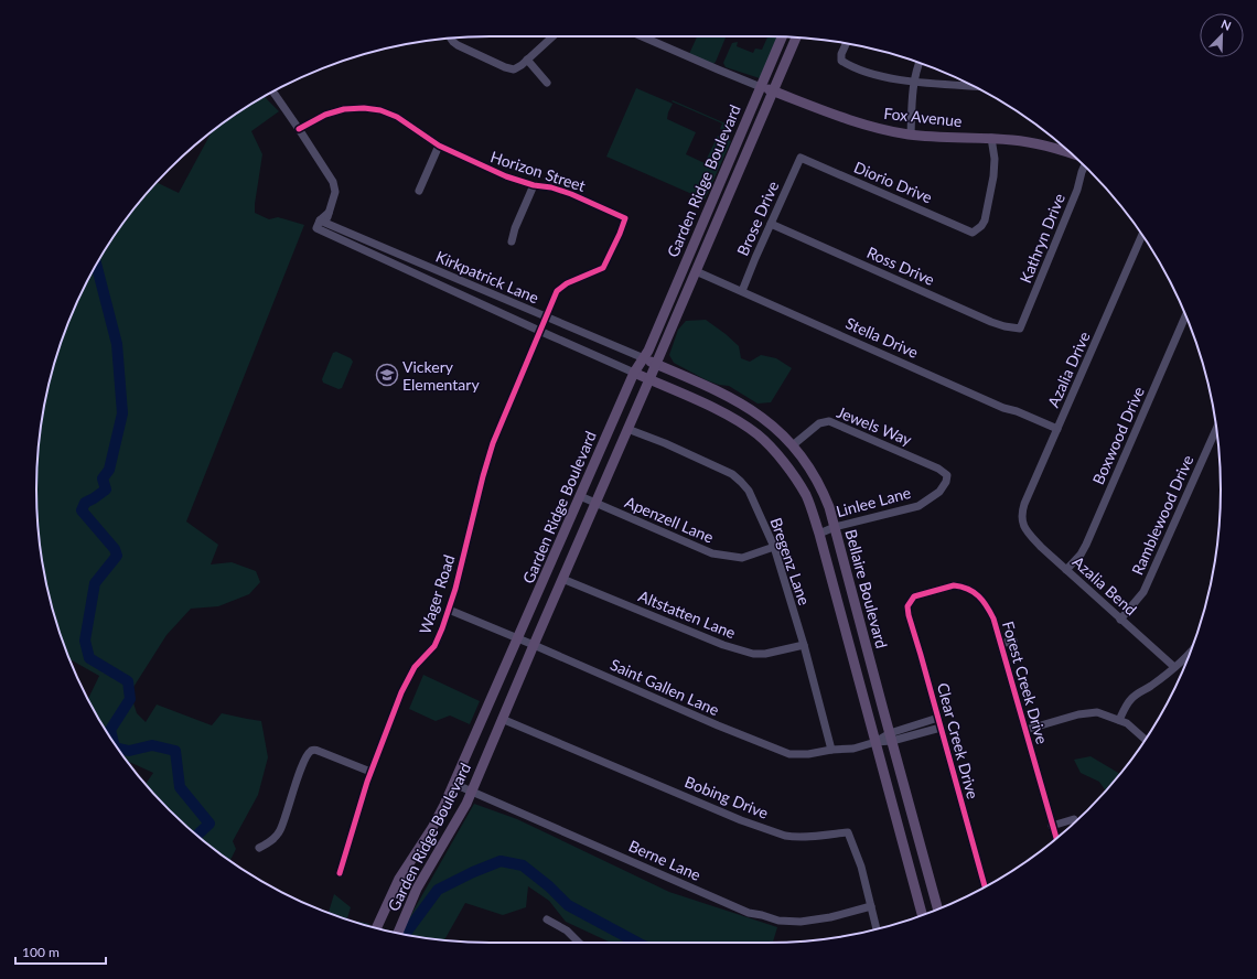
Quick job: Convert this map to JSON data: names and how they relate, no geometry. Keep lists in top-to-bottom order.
{
  "streets": {
    "main road": ["Fox Avenue", "Garden Ridge Boulevard", "Bellaire Boulevard"],
    "street": [
      "Horizon Street",
      "Diorio Drive",
      "Brose Drive",
      "Kathryn Drive",
      "Ross Drive",
      "Kirkpatrick Lane",
      "Stella Drive",
      "Azalia Drive",
      "Jewels Way",
      "Boxwood Drive",
      "Linlee Lane",
      "Ramblewood Drive",
      "Apenzell Lane",
      "Bregenz Lane",
      "Azalia Bend",
      "Wager Road",
      "Altstatten Lane",
      "Forest Creek Drive",
      "Saint Gallen Lane",
      "Clear Creek Drive",
      "Bobing Drive",
      "Berne Lane"
    ]
  },
  "crossings": [
    ["Fox Avenue", "Garden Ridge Boulevard"],
    ["Fox Avenue", "Diorio Drive"],
    ["Horizon Street", "Wager Road"],
    ["Garden Ridge Boulevard", "Kirkpatrick Lane"],
    ["Garden Ridge Boulevard", "Stella Drive"],
    ["Garden Ridge Boulevard", "Apenzell Lane"],
    ["Garden Ridge Boulevard", "Bregenz Lane"],
    ["Garden Ridge Boulevard", "Bellaire Boulevard"],
    ["Garden Ridge Boulevard", "Altstatten Lane"],
    ["Garden Ridge Boulevard", "Saint Gallen Lane"],
    ["Garden Ridge Boulevard", "Bobing Drive"],
    ["Garden Ridge Boulevard", "Berne Lane"],
    ["Diorio Drive", "Brose Drive"],
    ["Brose Drive", "Ross Drive"],
    ["Brose Drive", "Stella Drive"],
    ["Kathryn Drive", "Ross Drive"],
    ["Kirkpatrick Lane", "Bellaire Boulevard"],
    ["Kirkpatrick Lane", "Wager Road"],
    ["Stella Drive", "Azalia Drive"],
    ["Azalia Drive", "Azalia Bend"],
    ["Jewels Way", "Linlee Lane"],
    ["Jewels Way", "Bellaire Boulevard"],
    ["Boxwood Drive", "Azalia Bend"],
    ["Linlee Lane", "Bellaire Boulevard"],
    ["Ramblewood Drive", "Azalia Bend"],
    ["Apenzell Lane", "Bregenz Lane"],
    ["Bregenz Lane", "Altstatten Lane"],
    ["Bregenz Lane", "Saint Gallen Lane"],
    ["Bellaire Boulevard", "Saint Gallen Lane"],
    ["Wager Road", "Saint Gallen Lane"],
    ["Forest Creek Drive", "Clear Creek Drive"],
    ["Bobing Drive", "Berne Lane"]
  ],
  "places": {
    "school or university": ["Vickery Elementary"]
  },
  "scale_bar": "100 m",
  "north": "top right"
}
